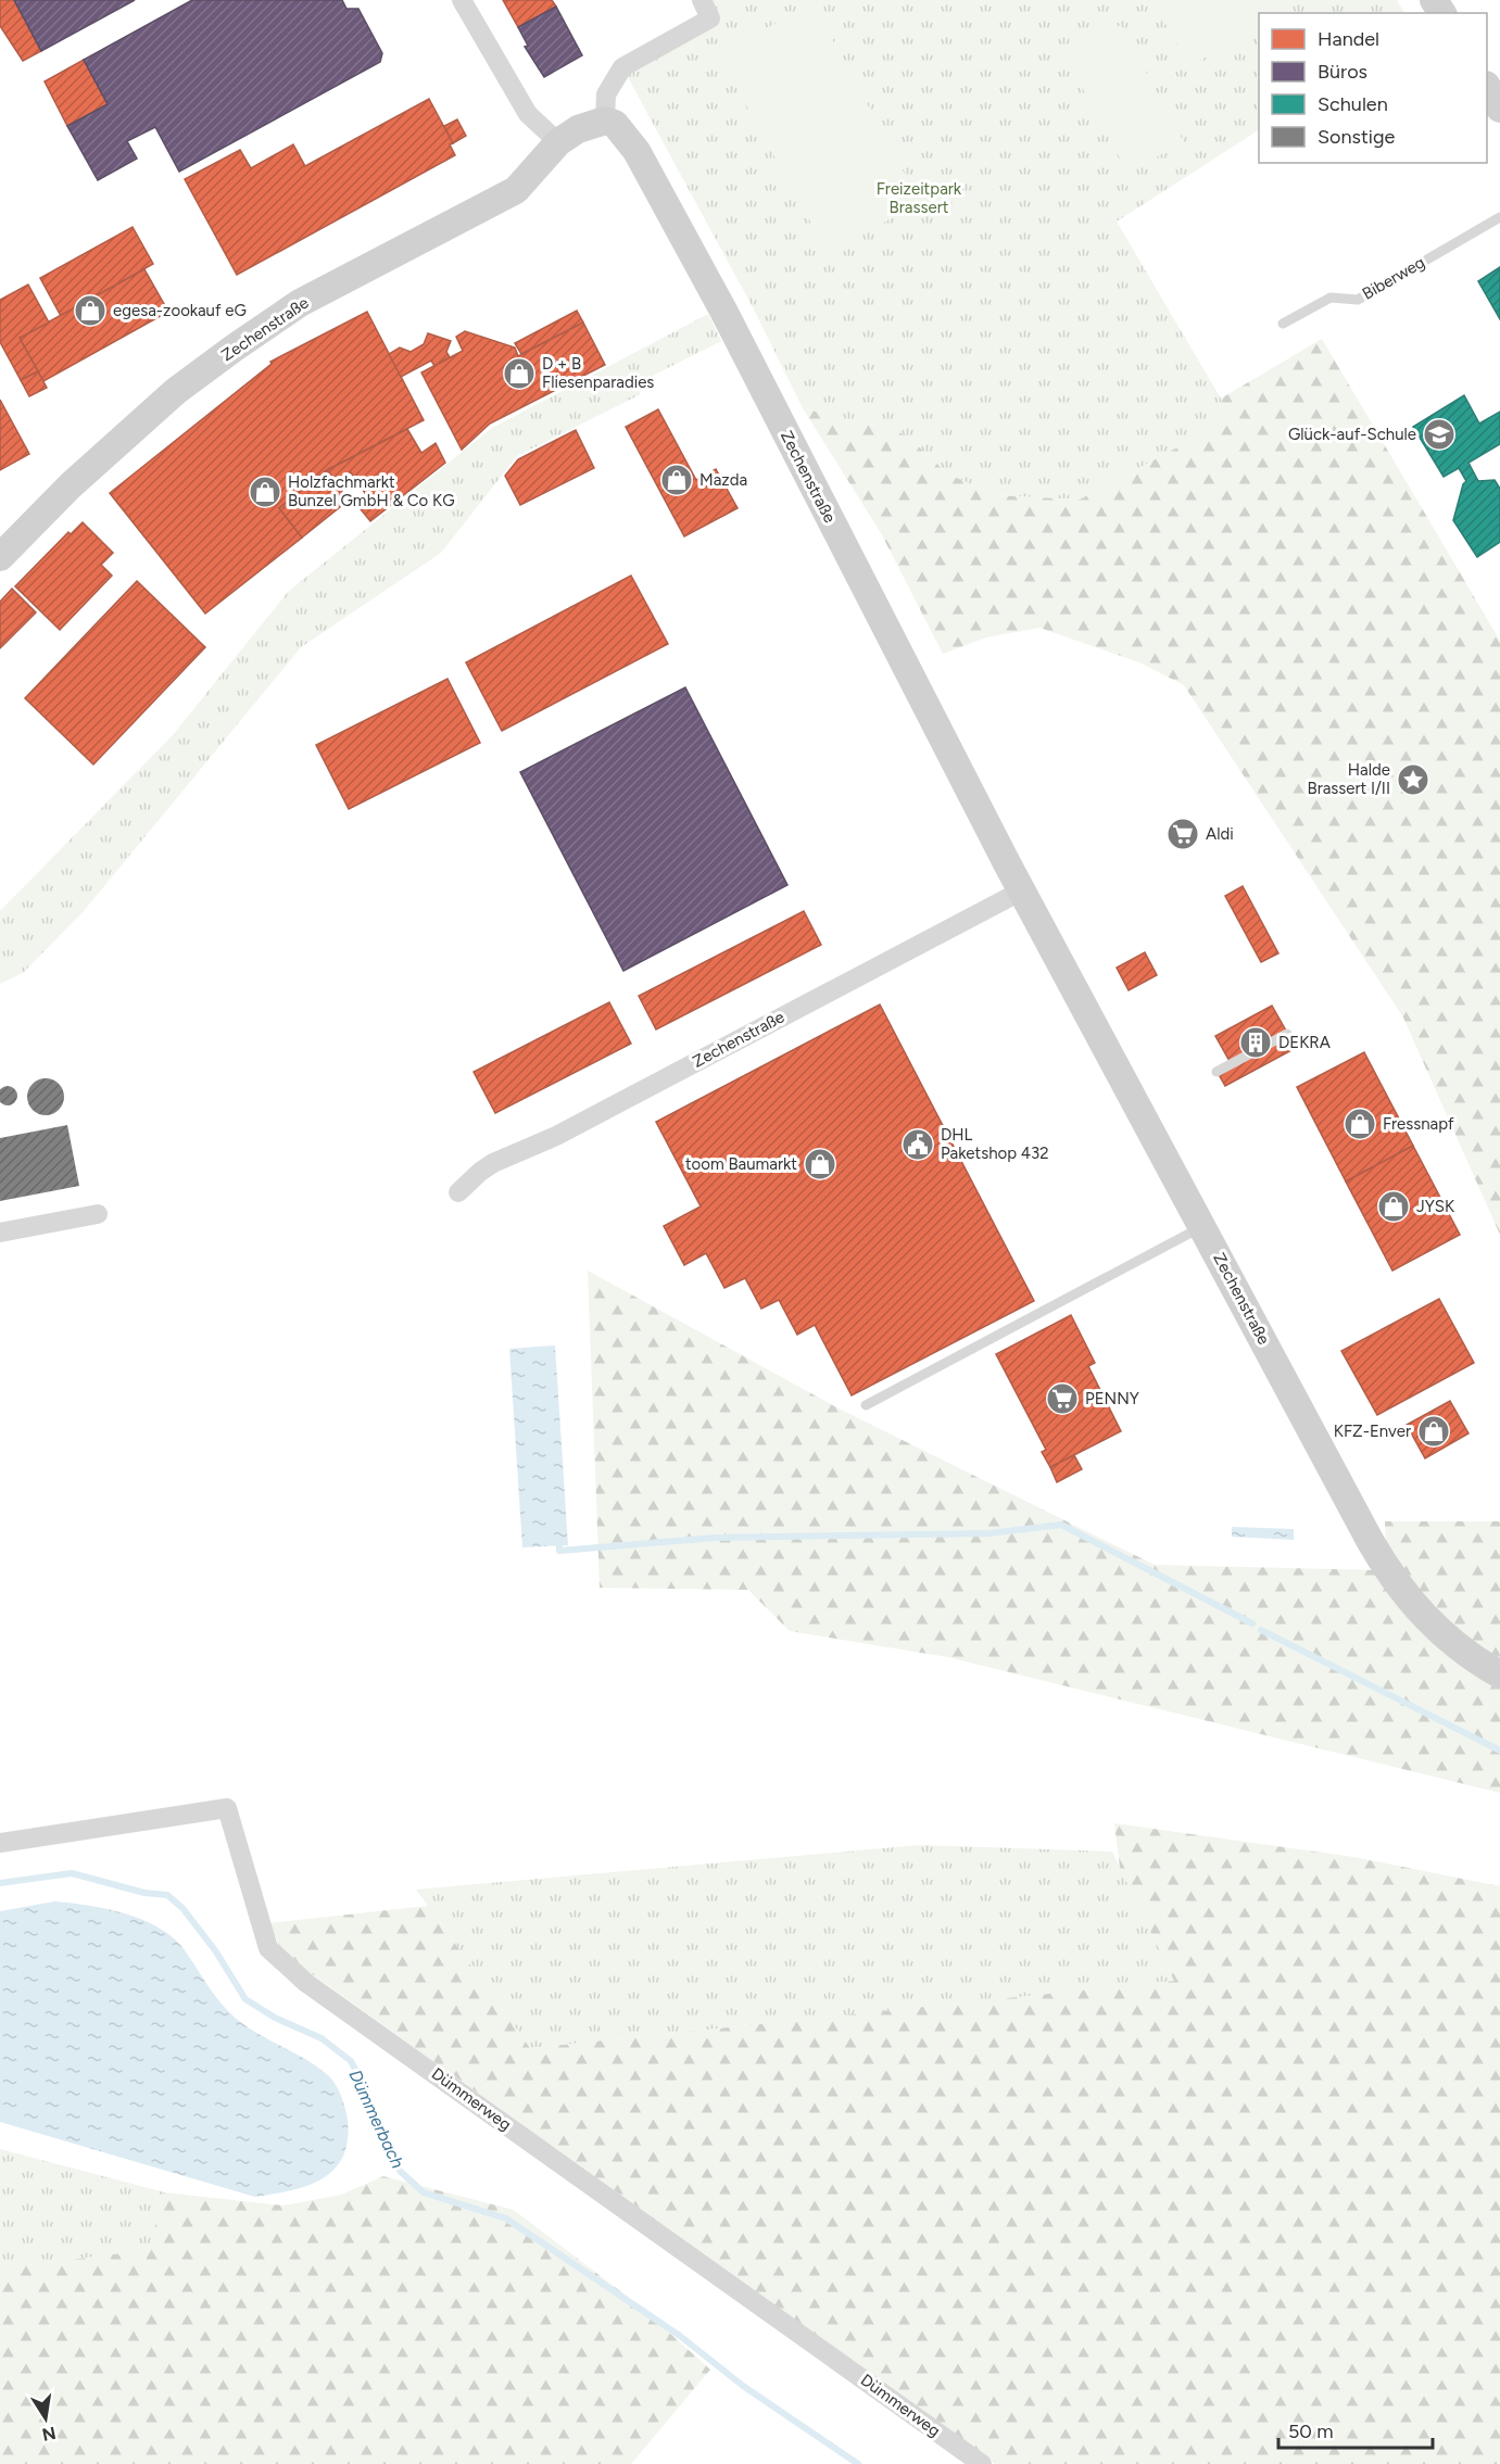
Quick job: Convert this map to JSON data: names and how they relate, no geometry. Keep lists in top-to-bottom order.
{
  "streets": {
    "street": ["Zechenstraße", "Dümmerweg"],
    "lane": ["Biberweg"]
  },
  "water": ["Dümmerbach"],
  "parks": ["Freizeitpark Brassert"],
  "places": {
    "shop": [
      "egesa-zookauf eG",
      "D + B Fliesenparadies",
      "Mazda",
      "Holzfachmarkt Bunzel GmbH & Co KG",
      "Fressnapf",
      "toom Baumarkt",
      "JYSK",
      "KFZ-Enver"
    ],
    "school or university": ["Glück-auf-Schule"],
    "place": ["Halde Brassert I/II"],
    "supermarket": ["Aldi", "PENNY"],
    "building": ["DEKRA"],
    "public building": ["DHL Paketshop 432"]
  },
  "legend": [
    "Handel",
    "Büros",
    "Schulen",
    "Sonstige"
  ],
  "scale_bar": "50 m",
  "north": "bottom"
}
